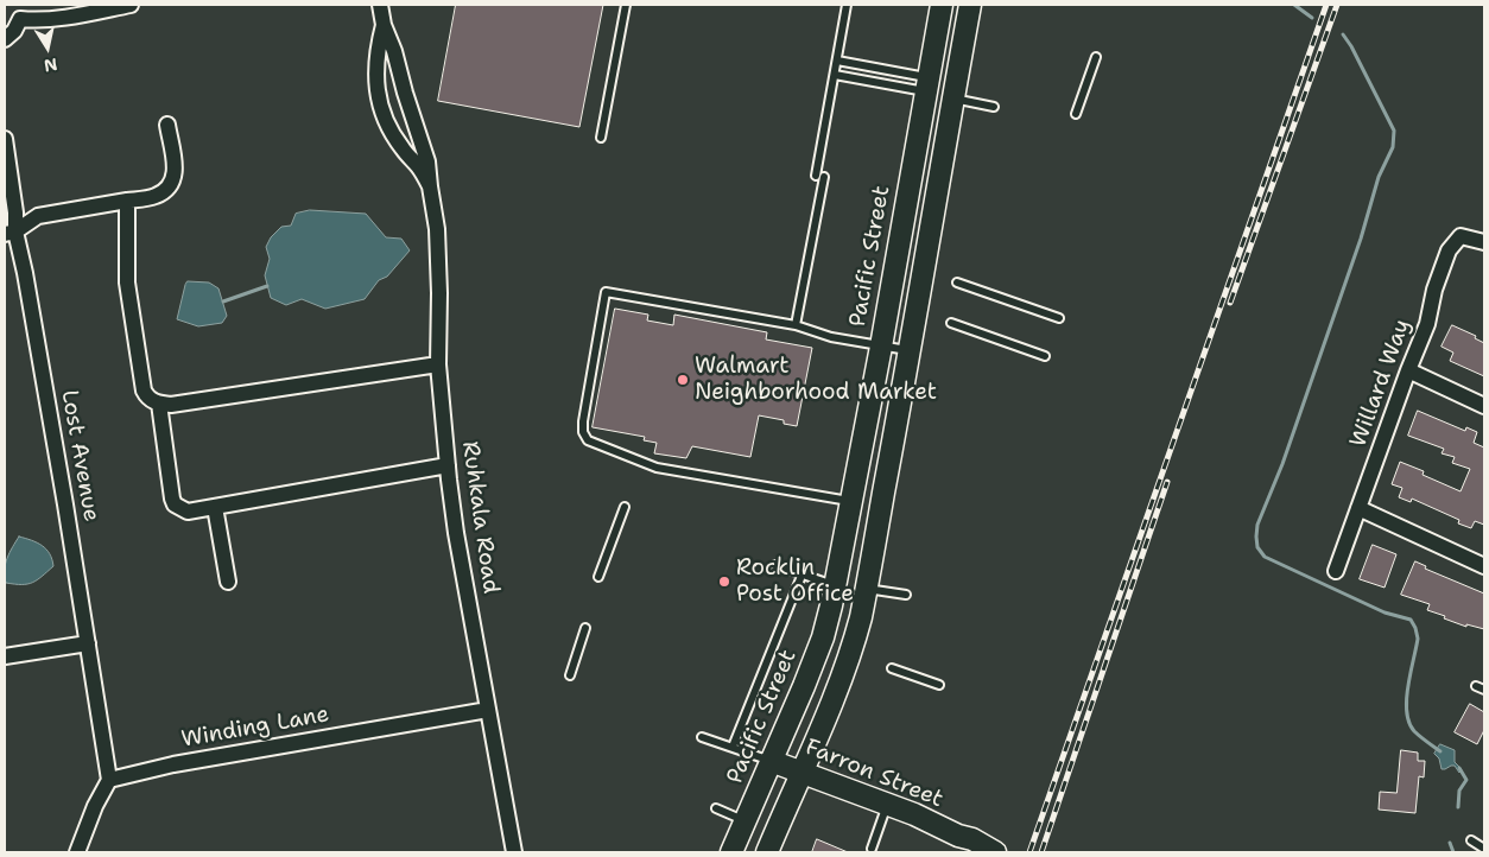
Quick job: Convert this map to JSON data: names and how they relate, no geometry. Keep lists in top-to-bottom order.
{
  "streets": {
    "main road": ["Pacific Street", "Farron Street"],
    "street": [
      "Willard Way",
      "Lost Avenue",
      "Ruhkala Road",
      "Winding Lane"
    ]
  },
  "crossings": [
    ["Pacific Street", "Farron Street"],
    ["Lost Avenue", "Winding Lane"],
    ["Ruhkala Road", "Winding Lane"]
  ],
  "places": ["Walmart Neighborhood Market", "Rocklin Post Office"],
  "north": "bottom"
}
